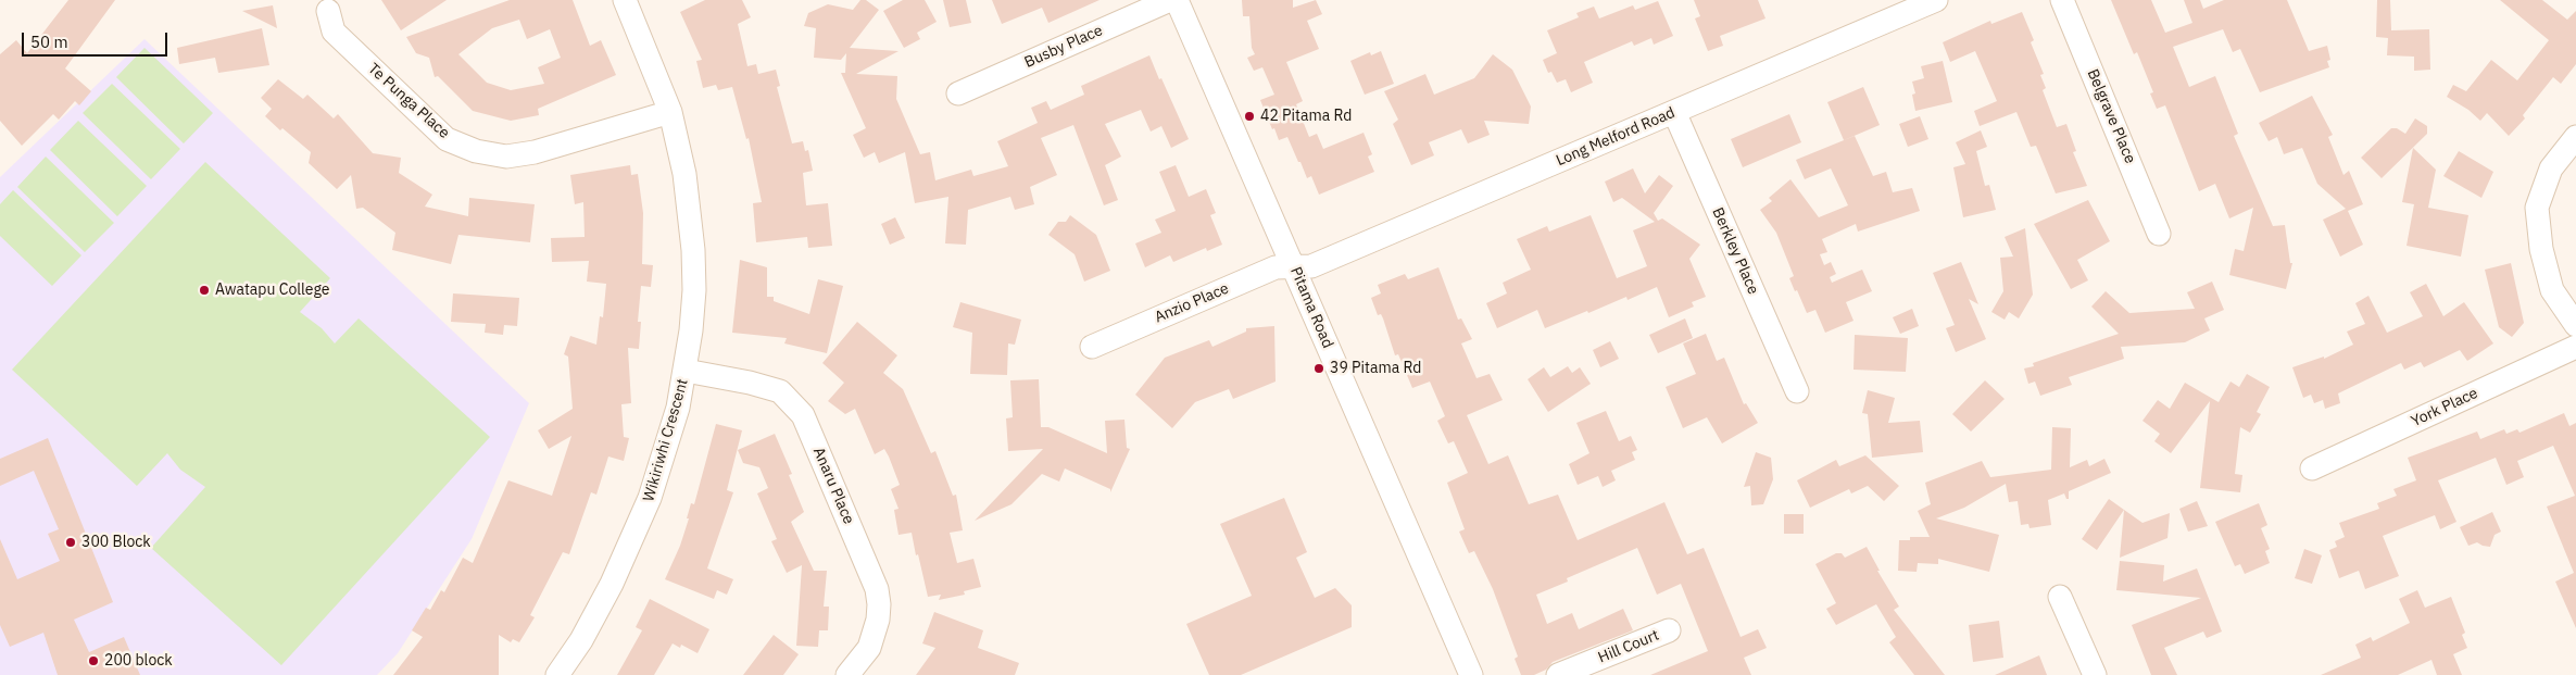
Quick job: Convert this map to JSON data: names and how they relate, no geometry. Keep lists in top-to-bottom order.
{
  "streets": {
    "street": [
      "Busby Place",
      "Te Punga Place",
      "Belgrave Place",
      "Long Melford Road",
      "Berkley Place",
      "Anzio Place",
      "Pitama Road",
      "York Place",
      "Wikiriwhi Crescent",
      "Anaru Place",
      "Hill Court"
    ]
  },
  "crossings": [
    ["Te Punga Place", "Wikiriwhi Crescent"],
    ["Long Melford Road", "Berkley Place"],
    ["Long Melford Road", "Anzio Place"],
    ["Long Melford Road", "Pitama Road"],
    ["Anzio Place", "Pitama Road"],
    ["Wikiriwhi Crescent", "Anaru Place"]
  ],
  "places": [
    "42 Pitama Rd",
    "Awatapu College",
    "39 Pitama Rd",
    "300 Block",
    "200 block"
  ],
  "scale_bar": "50 m"
}
